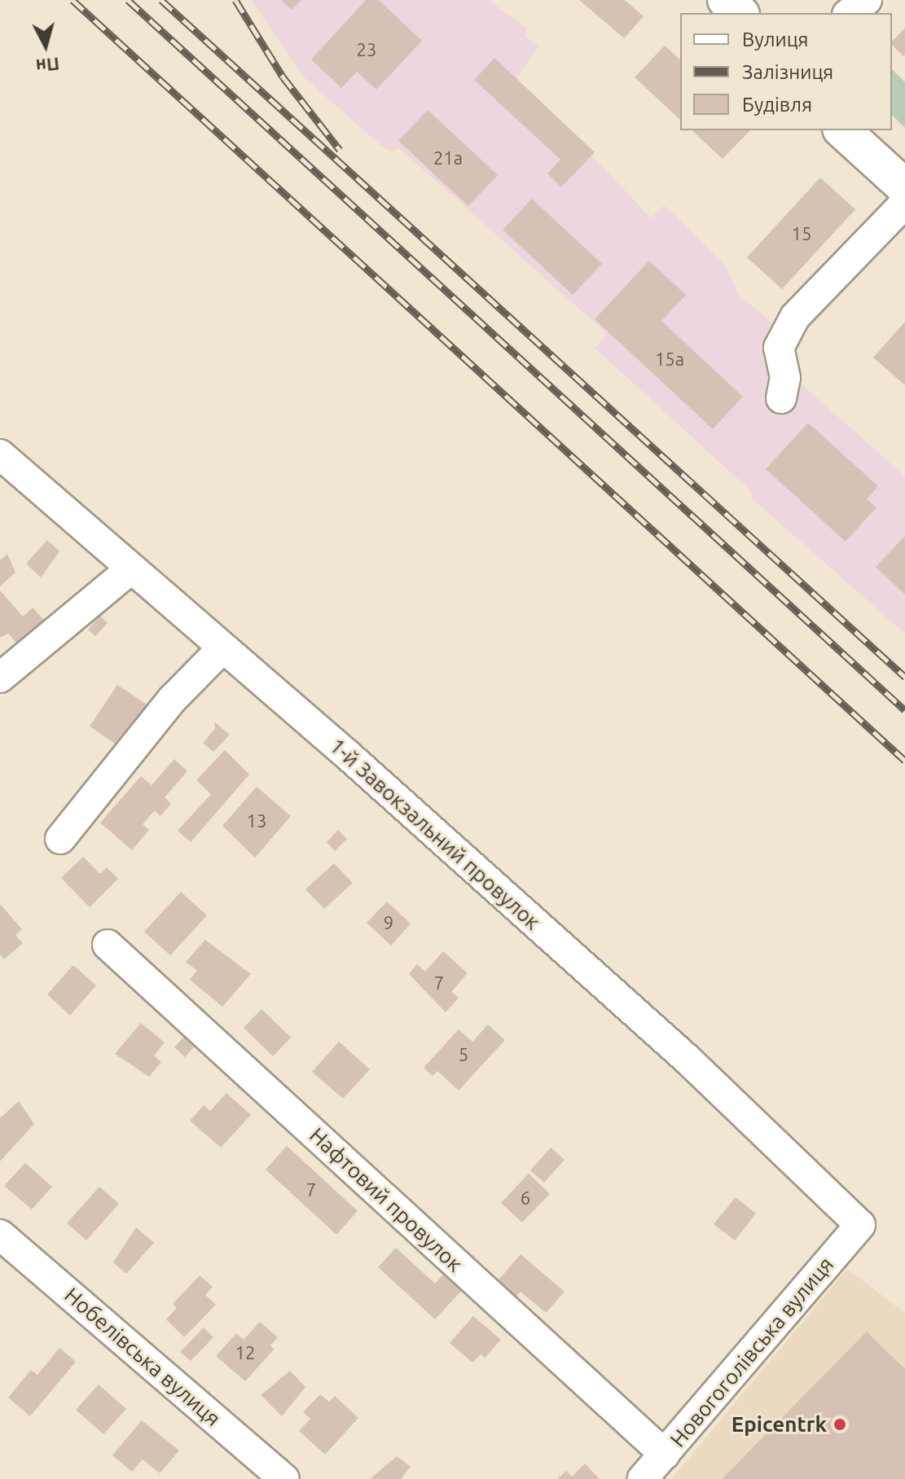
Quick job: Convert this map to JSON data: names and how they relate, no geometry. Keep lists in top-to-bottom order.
{
  "streets": {
    "street": [
      "1-й Завокзальний провулок",
      "Нафтовий провулок",
      "Новогоголівська вулиця",
      "Нобелівська вулиця"
    ]
  },
  "crossings": [
    ["1-й Завокзальний провулок", "Новогоголівська вулиця"],
    ["Нафтовий провулок", "Новогоголівська вулиця"]
  ],
  "places": ["Epicentrk"],
  "house_numbers": [
    "23",
    "21а",
    "15",
    "15а",
    "13",
    "9",
    "7",
    "5",
    "7",
    "6",
    "12"
  ],
  "legend": ["Вулиця", "Залізниця", "Будівля"],
  "north": "bottom"
}
